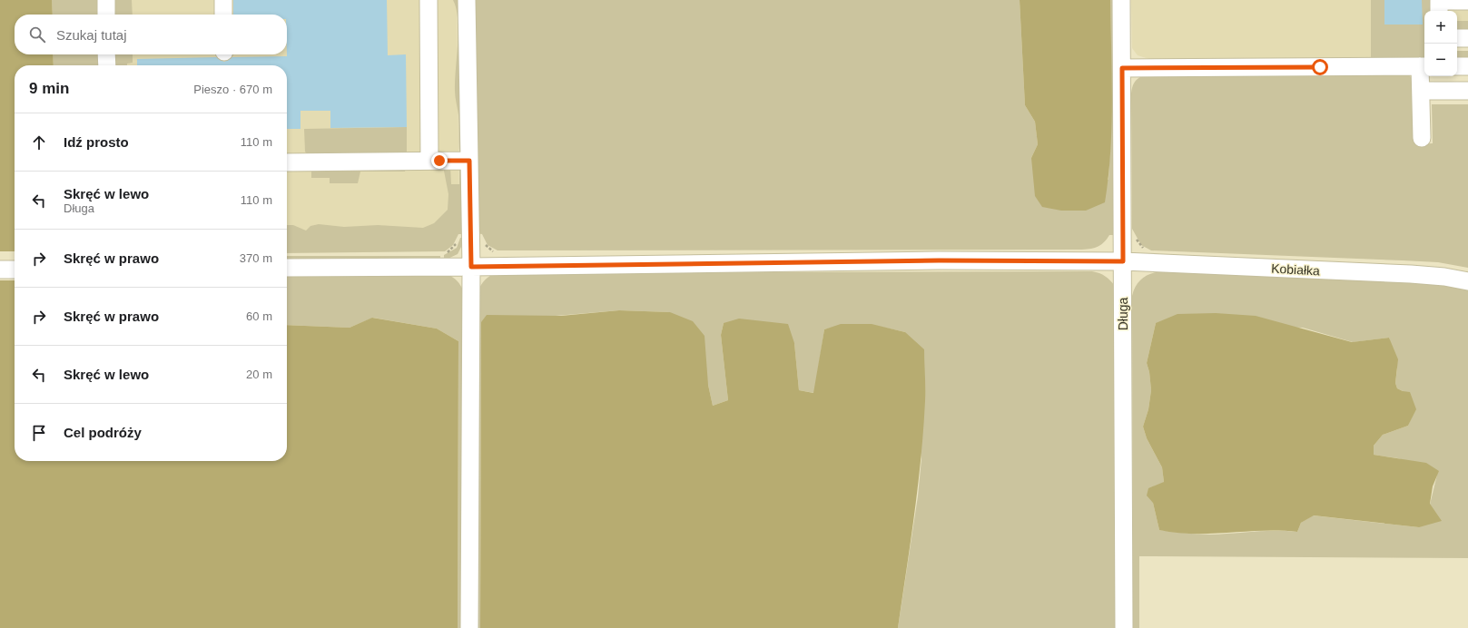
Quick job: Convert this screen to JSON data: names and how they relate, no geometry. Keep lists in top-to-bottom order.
{
  "streets": {
    "street": ["Kobiałka", "Długa"]
  },
  "crossings": [
    ["Kobiałka", "Długa"]
  ],
  "page": {
    "map_buttons": ["+", "−"],
    "search": "Szukaj tutaj",
    "heading": ["9 min", "Pieszo · 670 m"],
    "list": [
      ["Idź prosto", "110 m"],
      ["Skręć w lewo", "Długa", "110 m"],
      ["Skręć w prawo", "370 m"],
      ["Skręć w prawo", "60 m"],
      ["Skręć w lewo", "20 m"],
      "Cel podróży"
    ]
  }
}
